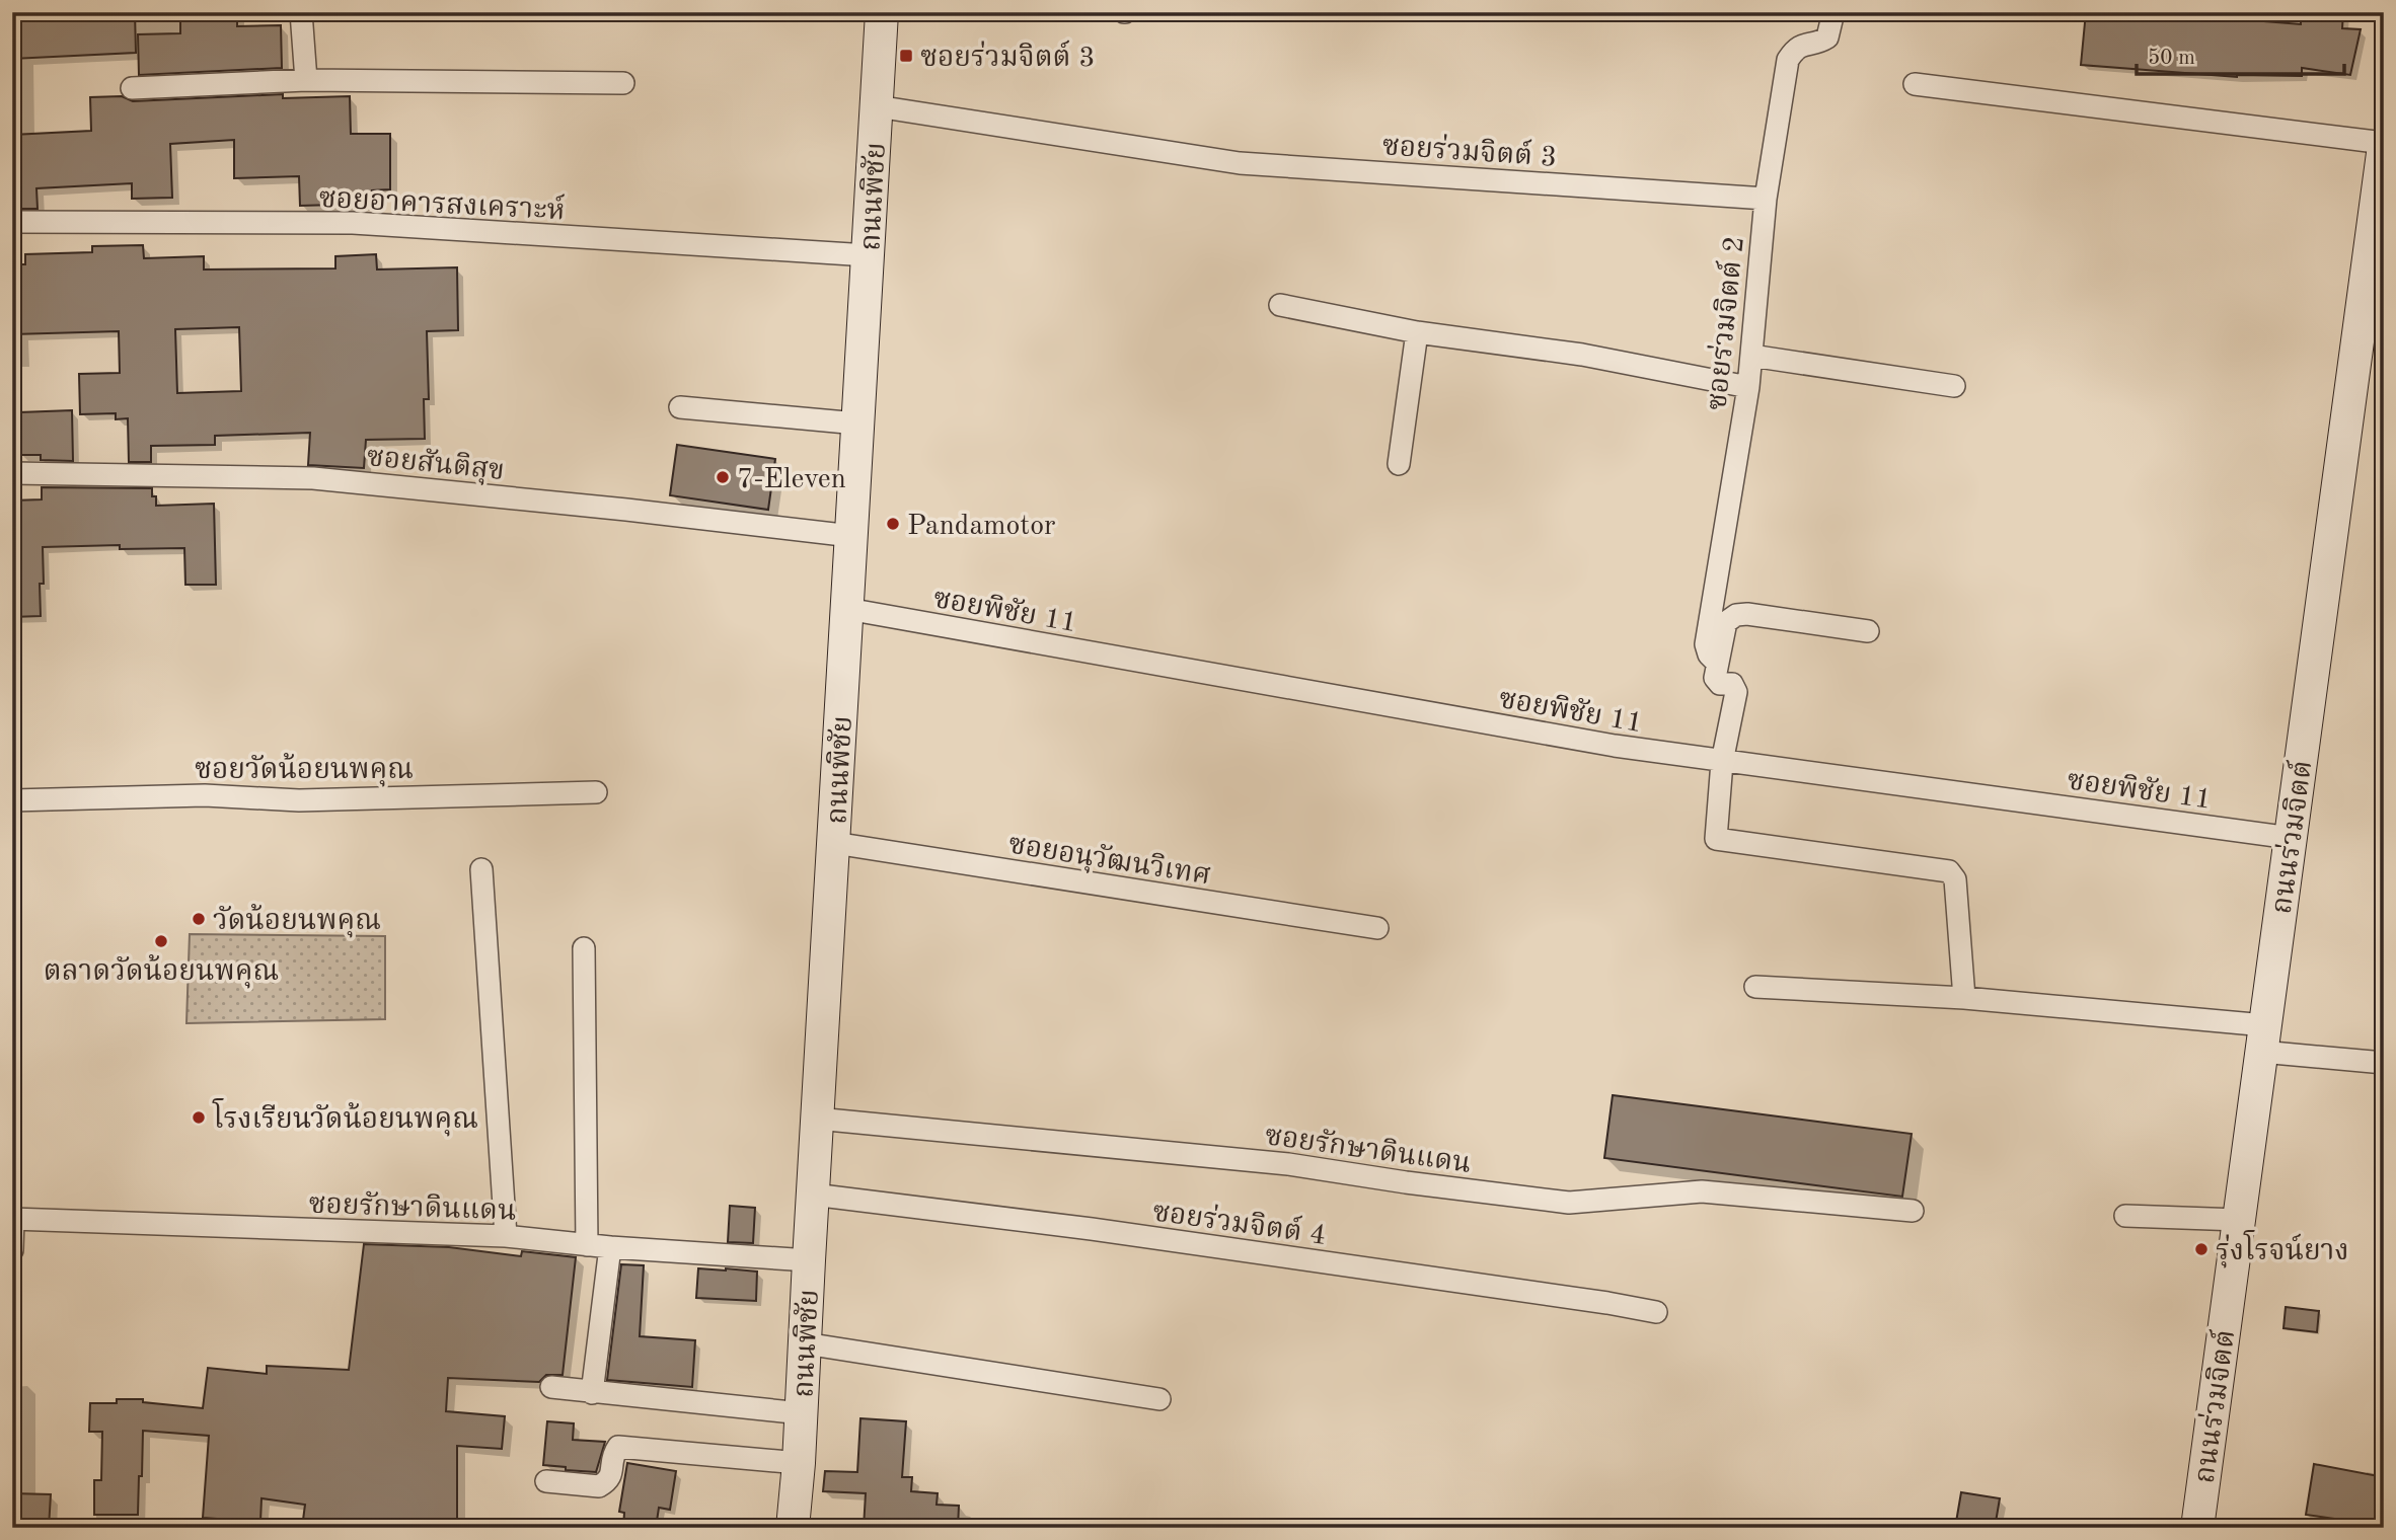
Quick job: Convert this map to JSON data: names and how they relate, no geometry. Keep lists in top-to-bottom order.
{
  "streets": {
    "street": [
      "ซอยร่วมจิตต์ 3",
      "ถนนพิชัย",
      "ซอยอาคารสงเคราะห์",
      "ซอยร่วมจิตต์ 2",
      "ซอยสันติสุข",
      "ซอยพิชัย 11",
      "ซอยวัดน้อยนพคุณ",
      "ถนนร่วมจิตต์",
      "ซอยอนุวัฒนวิเทศ",
      "ซอยรักษาดินแดน",
      "ซอยร่วมจิตต์ 4"
    ]
  },
  "crossings": [
    ["ซอยร่วมจิตต์ 3", "ถนนพิชัย"],
    ["ซอยร่วมจิตต์ 3", "ซอยร่วมจิตต์ 2"],
    ["ถนนพิชัย", "ซอยอาคารสงเคราะห์"],
    ["ถนนพิชัย", "ซอยสันติสุข"],
    ["ถนนพิชัย", "ซอยพิชัย 11"],
    ["ถนนพิชัย", "ซอยอนุวัฒนวิเทศ"],
    ["ถนนพิชัย", "ซอยรักษาดินแดน"],
    ["ถนนพิชัย", "ซอยร่วมจิตต์ 4"],
    ["ซอยพิชัย 11", "ถนนร่วมจิตต์"]
  ],
  "places": {
    "transit": ["ซอยร่วมจิตต์ 3"],
    "other": [
      "7-Eleven",
      "Pandamotor",
      "วัดน้อยนพคุณ",
      "ตลาดวัดน้อยนพคุณ",
      "โรงเรียนวัดน้อยนพคุณ",
      "รุ่งโรจน์ยาง"
    ]
  },
  "scale_bar": "50 m"
}
